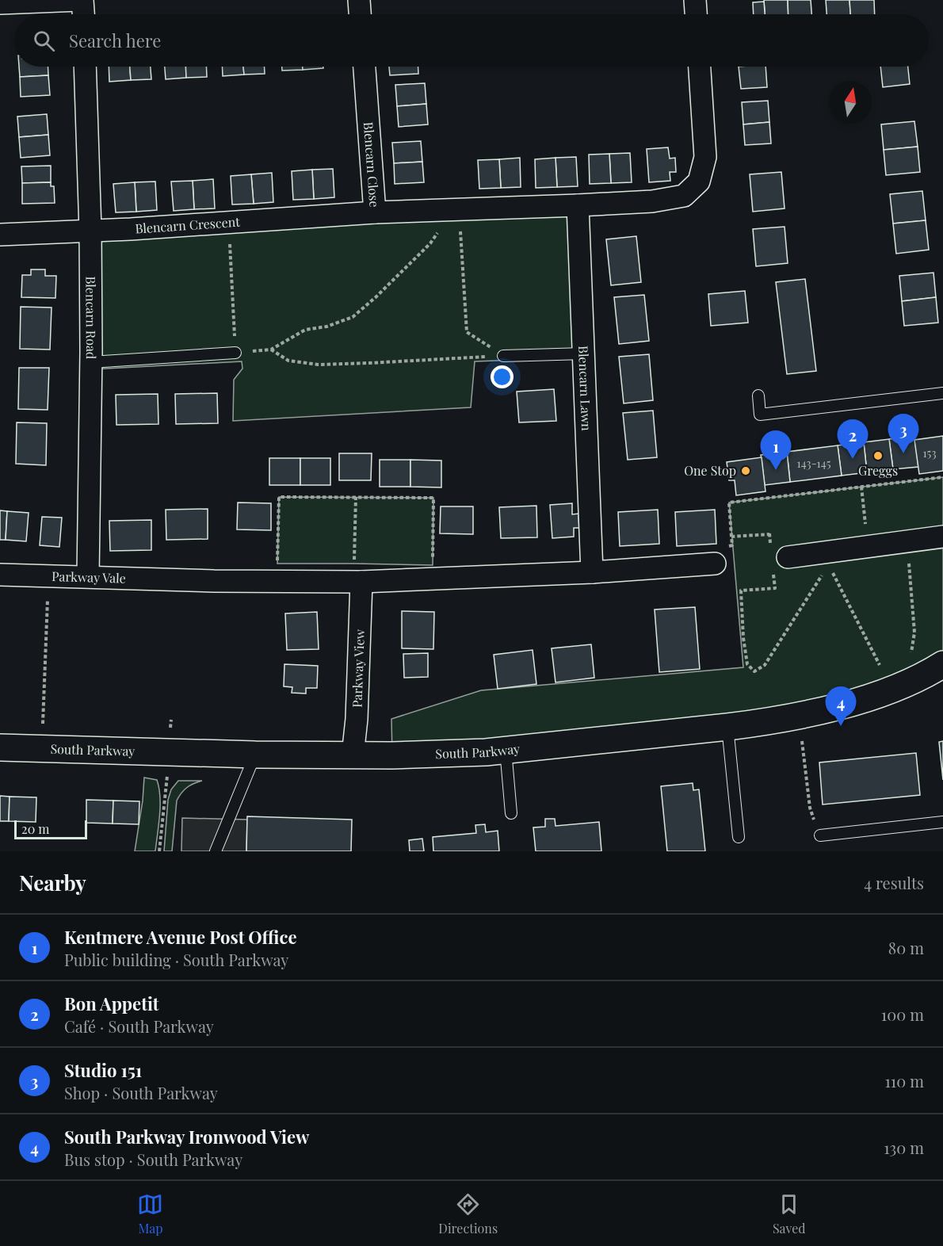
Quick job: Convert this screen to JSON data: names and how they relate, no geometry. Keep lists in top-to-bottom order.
{
  "streets": {
    "street": [
      "Blencarn Close",
      "Blencarn Crescent",
      "Blencarn Road",
      "Blencarn Lawn",
      "Parkway Vale",
      "Parkway View",
      "South Parkway"
    ]
  },
  "crossings": [
    ["Blencarn Close", "Blencarn Crescent"],
    ["Blencarn Close", "Blencarn Lawn"],
    ["Blencarn Crescent", "Blencarn Road"],
    ["Blencarn Road", "Parkway Vale"],
    ["Parkway View", "South Parkway"]
  ],
  "places": ["Greggs", "One Stop"],
  "house_numbers": ["153", "143-145"],
  "scale_bar": "20 m",
  "north": "top",
  "page": {
    "search": "Search here",
    "pins": [
      "3",
      "2",
      "1",
      "4"
    ],
    "scale": "20 m",
    "heading": ["Nearby", "4 results"],
    "list": [
      {
        "mark": "1",
        "name": "Kentmere Avenue Post Office",
        "note": "Public building · South Parkway",
        "value": "80 m"
      },
      {
        "mark": "2",
        "name": "Bon Appetit",
        "note": "Café · South Parkway",
        "value": "100 m"
      },
      {
        "mark": "3",
        "name": "Studio 151",
        "note": "Shop · South Parkway",
        "value": "110 m"
      },
      {
        "mark": "4",
        "name": "South Parkway Ironwood View",
        "note": "Bus stop · South Parkway",
        "value": "130 m"
      }
    ],
    "nav": ["Map", "Directions", "Saved"]
  }
}
